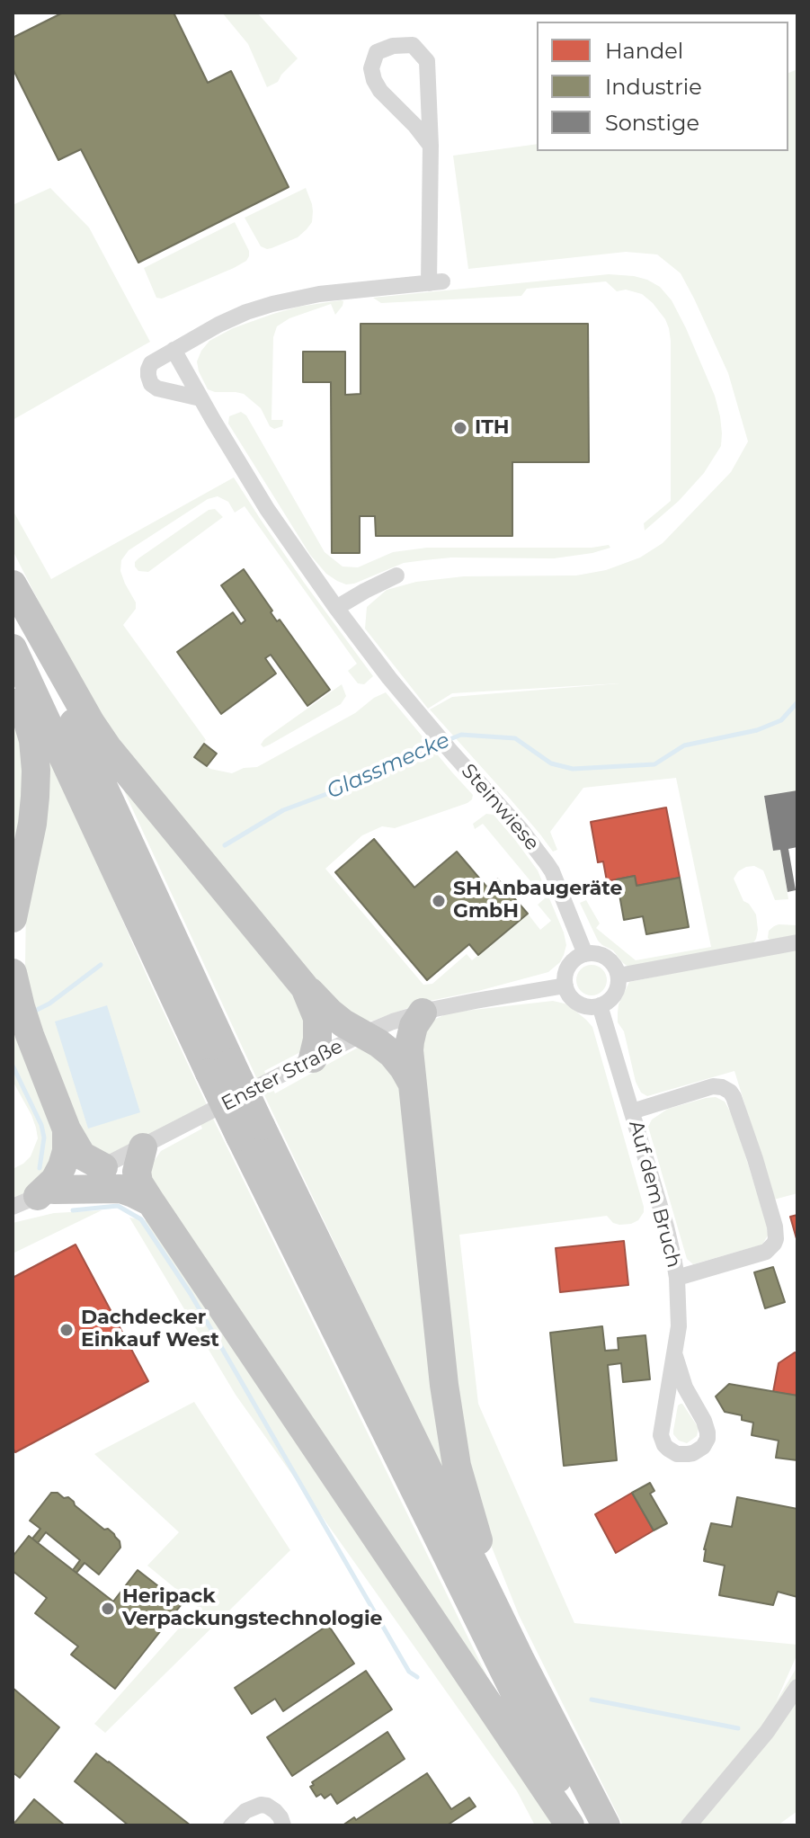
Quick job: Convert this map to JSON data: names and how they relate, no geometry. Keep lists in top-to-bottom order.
{
  "streets": {
    "street": ["Steinwiese", "Enster Straße", "Auf dem Bruch"]
  },
  "crossings": [
    ["Steinwiese", "Enster Straße"],
    ["Steinwiese", "Auf dem Bruch"],
    ["Enster Straße", "Auf dem Bruch"]
  ],
  "water": ["Glassmecke"],
  "places": [
    "ITH",
    "SH Anbaugeräte GmbH",
    "Dachdecker Einkauf West",
    "Heripack Verpackungstechnologie"
  ],
  "legend": ["Handel", "Industrie", "Sonstige"]
}
